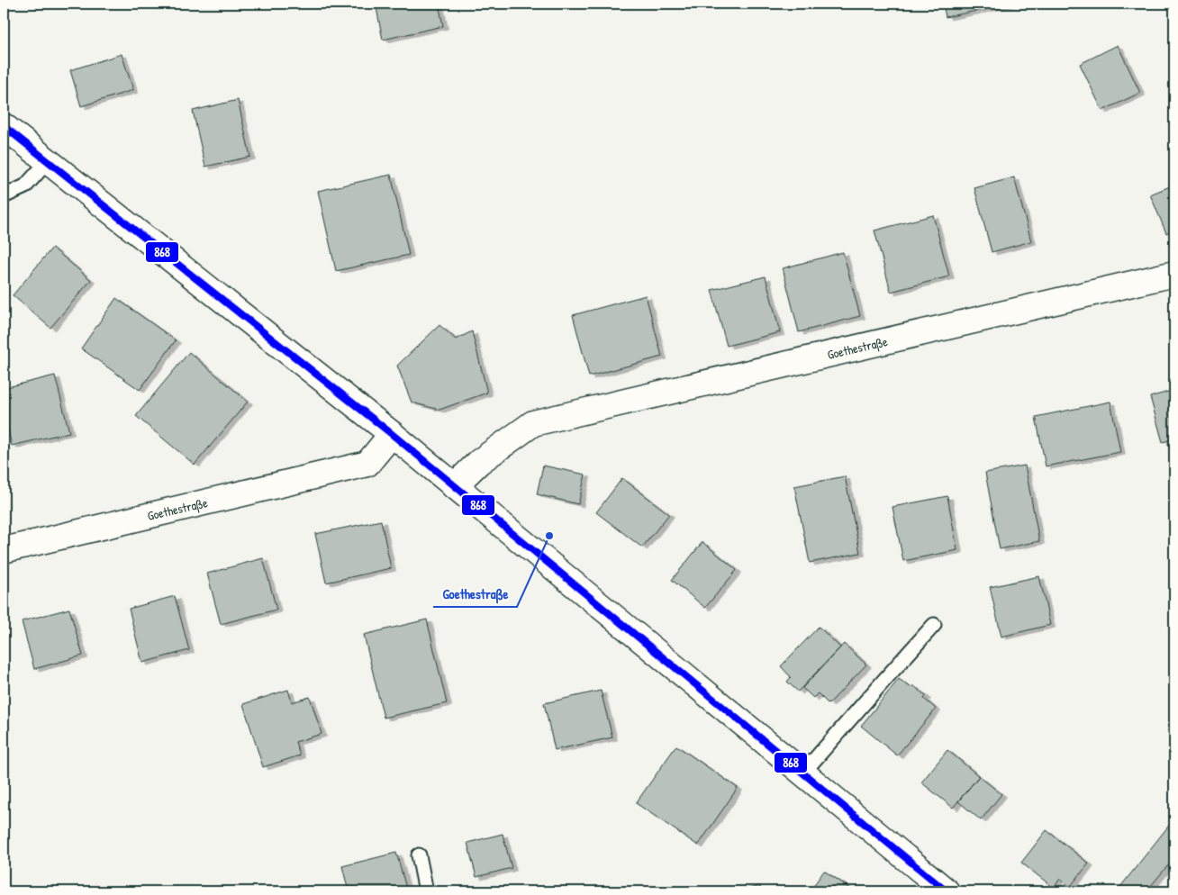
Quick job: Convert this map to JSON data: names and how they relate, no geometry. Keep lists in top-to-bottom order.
{
  "streets": {
    "street": ["Goethestraße"]
  },
  "places": ["Goethestraße"],
  "lines": ["transit line 868"]
}
